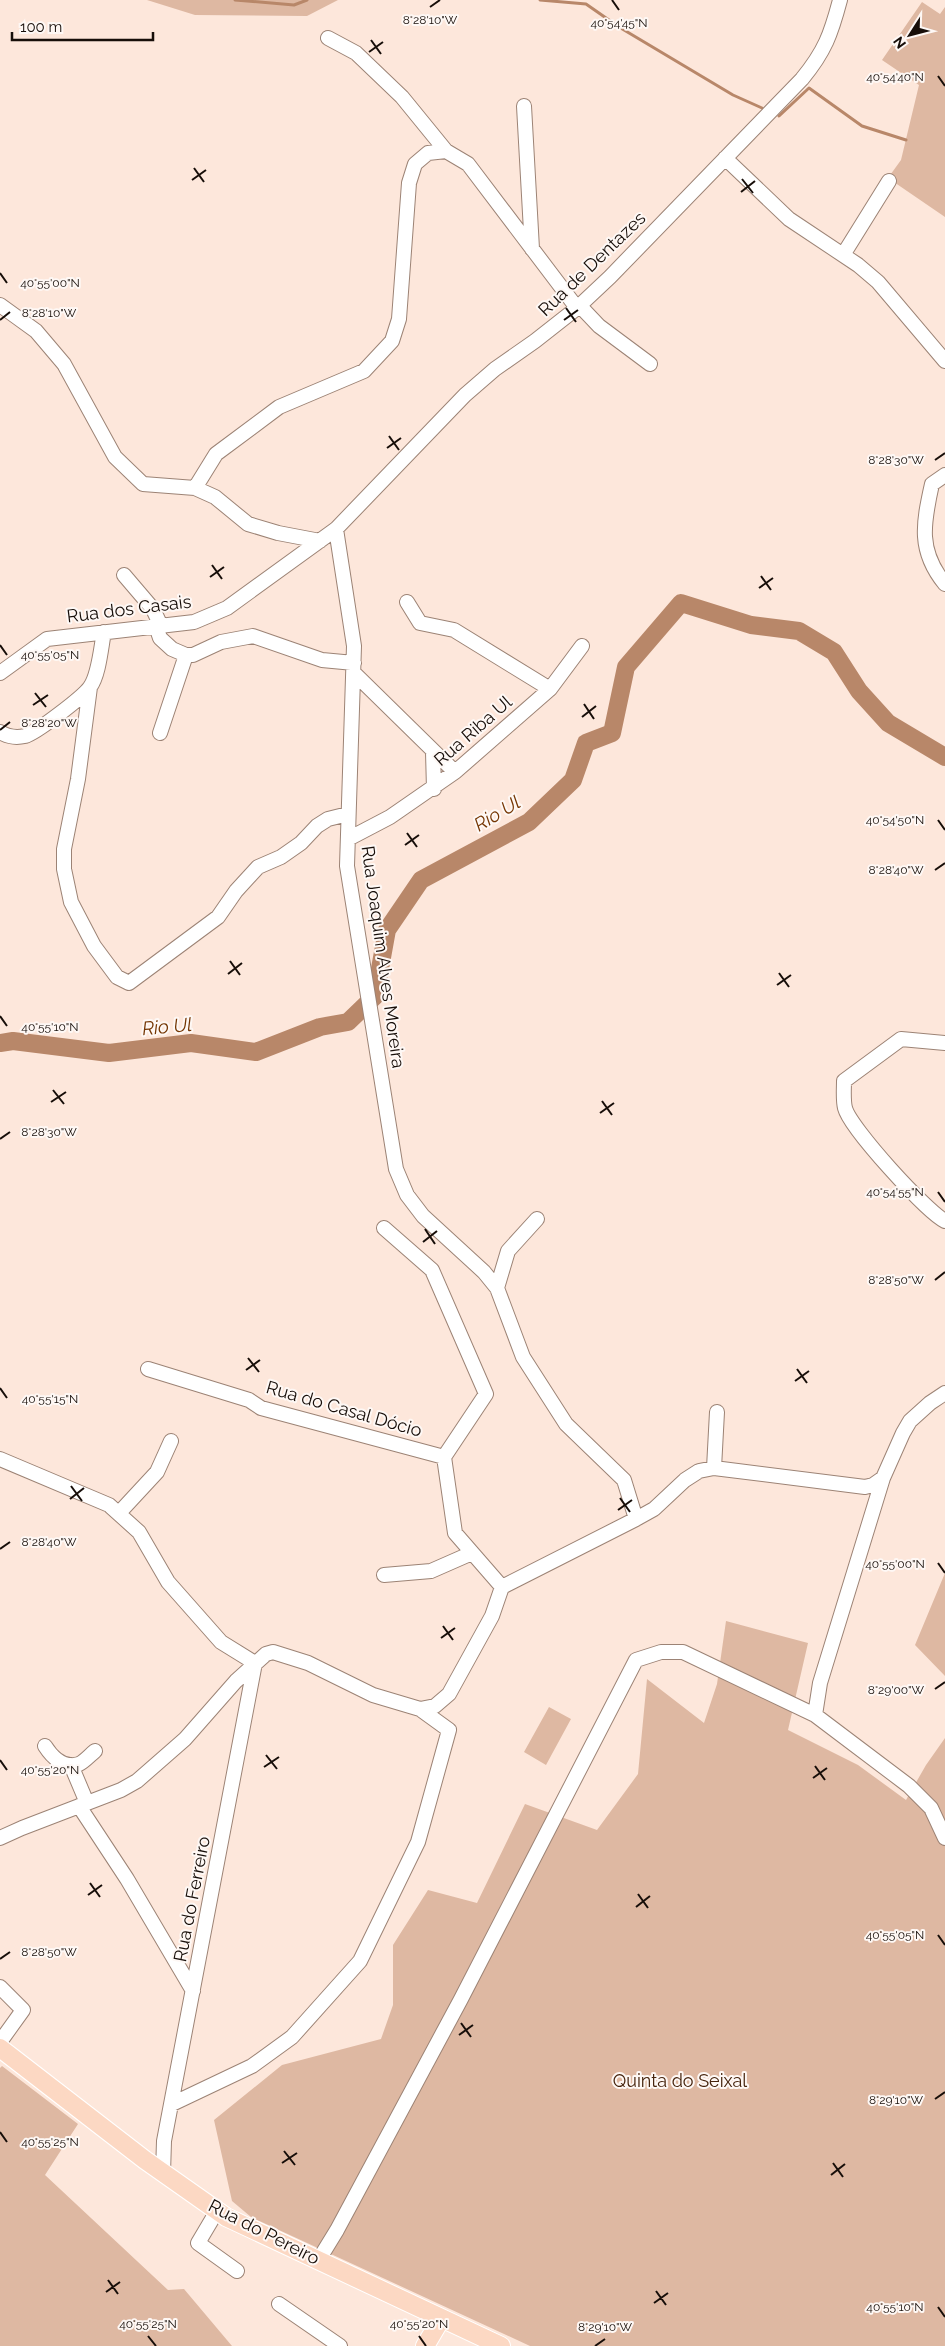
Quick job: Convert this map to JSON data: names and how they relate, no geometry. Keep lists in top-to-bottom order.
{
  "streets": {
    "main road": ["Rua do Pereiro"],
    "street": [
      "Rua de Dentazes",
      "Rua dos Casais",
      "Rua Riba Ul",
      "Rua Joaquim Alves Moreira",
      "Rua do Casal Dócio",
      "Rua do Ferreiro"
    ]
  },
  "crossings": [
    ["Rua de Dentazes", "Rua dos Casais"],
    ["Rua de Dentazes", "Rua Joaquim Alves Moreira"],
    ["Rua dos Casais", "Rua Joaquim Alves Moreira"],
    ["Rua Riba Ul", "Rua Joaquim Alves Moreira"],
    ["Rua do Ferreiro", "Rua do Pereiro"]
  ],
  "water": ["Rio Ul"],
  "parks": ["Quinta do Seixal"],
  "scale_bar": "100 m",
  "north": "bottom left",
  "coordinates": [
    "8°28'10\"W",
    "40°54'45\"N",
    "40°54'40\"N",
    "40°55'00\"N",
    "8°28'30\"W",
    "40°55'05\"N",
    "8°28'20\"W",
    "40°54'50\"N",
    "8°28'40\"W",
    "40°55'10\"N",
    "40°54'55\"N",
    "8°28'50\"W",
    "40°55'15\"N",
    "8°29'00\"W",
    "40°55'20\"N",
    "8°29'10\"W",
    "40°55'25\"N"
  ]
}
